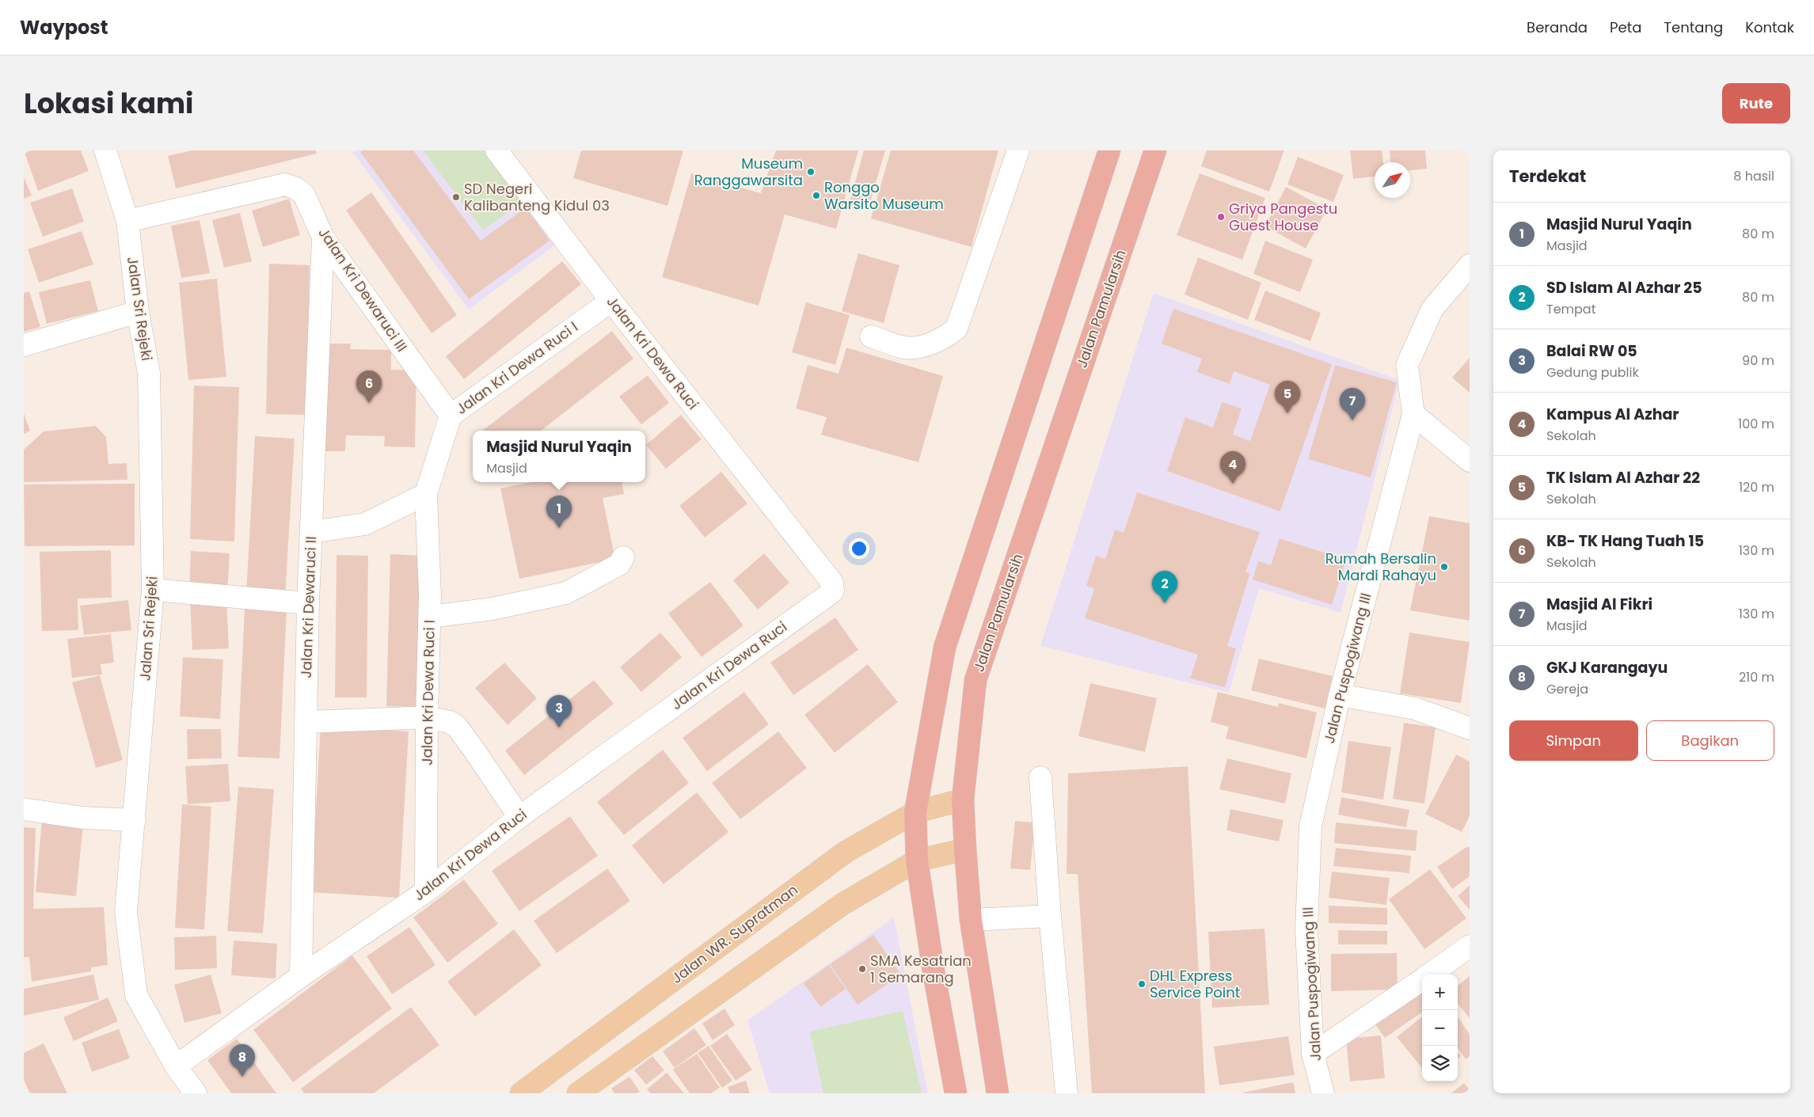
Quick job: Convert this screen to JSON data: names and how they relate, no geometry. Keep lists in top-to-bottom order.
{
  "streets": {
    "highway": ["Jalan Pamularsih"],
    "main road": ["Jalan WR. Supratman"],
    "street": [
      "Jalan Kri Dewaruci III",
      "Jalan Sri Rejeki",
      "Jalan Kri Dewa Ruci",
      "Jalan Kri Dewa Ruci I",
      "Jalan Kri Dewaruci II",
      "Jalan Puspogiwang III"
    ]
  },
  "crossings": [
    ["Jalan Kri Dewaruci III", "Jalan Sri Rejeki"],
    ["Jalan Kri Dewaruci III", "Jalan Kri Dewa Ruci I"],
    ["Jalan Kri Dewaruci III", "Jalan Kri Dewaruci II"],
    ["Jalan Sri Rejeki", "Jalan Kri Dewa Ruci"],
    ["Jalan Pamularsih", "Jalan WR. Supratman"],
    ["Jalan Kri Dewa Ruci", "Jalan Kri Dewa Ruci I"],
    ["Jalan Kri Dewa Ruci", "Jalan Kri Dewaruci II"]
  ],
  "places": [
    "Museum Ranggawarsita",
    "Ronggo Warsito Museum",
    "SD Negeri Kalibanteng Kidul 03",
    "Griya Pangestu Guest House",
    "Rumah Bersalin Mardi Rahayu",
    "SMA Kesatrian 1 Semarang",
    "DHL Express Service Point"
  ],
  "north": "top right",
  "page": {
    "header": "Waypost",
    "nav": [
      "Beranda",
      "Peta",
      "Tentang",
      "Kontak"
    ],
    "title": "Lokasi kami",
    "buttons": [
      "Rute",
      ["Simpan", "Bagikan"]
    ],
    "heading": ["Terdekat", "8 hasil"],
    "list": [
      {
        "mark": "1",
        "name": "Masjid Nurul Yaqin",
        "note": "Masjid",
        "value": "80 m"
      },
      {
        "mark": "2",
        "name": "SD Islam Al Azhar 25",
        "note": "Tempat",
        "value": "80 m"
      },
      {
        "mark": "3",
        "name": "Balai RW 05",
        "note": "Gedung publik",
        "value": "90 m"
      },
      {
        "mark": "4",
        "name": "Kampus Al Azhar",
        "note": "Sekolah",
        "value": "100 m"
      },
      {
        "mark": "5",
        "name": "TK Islam Al Azhar 22",
        "note": "Sekolah",
        "value": "120 m"
      },
      {
        "mark": "6",
        "name": "KB- TK Hang Tuah 15",
        "note": "Sekolah",
        "value": "130 m"
      },
      {
        "mark": "7",
        "name": "Masjid Al Fikri",
        "note": "Masjid",
        "value": "130 m"
      },
      {
        "mark": "8",
        "name": "GKJ Karangayu",
        "note": "Gereja",
        "value": "210 m"
      }
    ],
    "pins": [
      "6",
      "5",
      "7",
      "4",
      "1",
      "2",
      "3",
      "8"
    ],
    "popup": ["Masjid Nurul Yaqin", "Masjid"],
    "map_buttons": ["+", "−"]
  }
}
